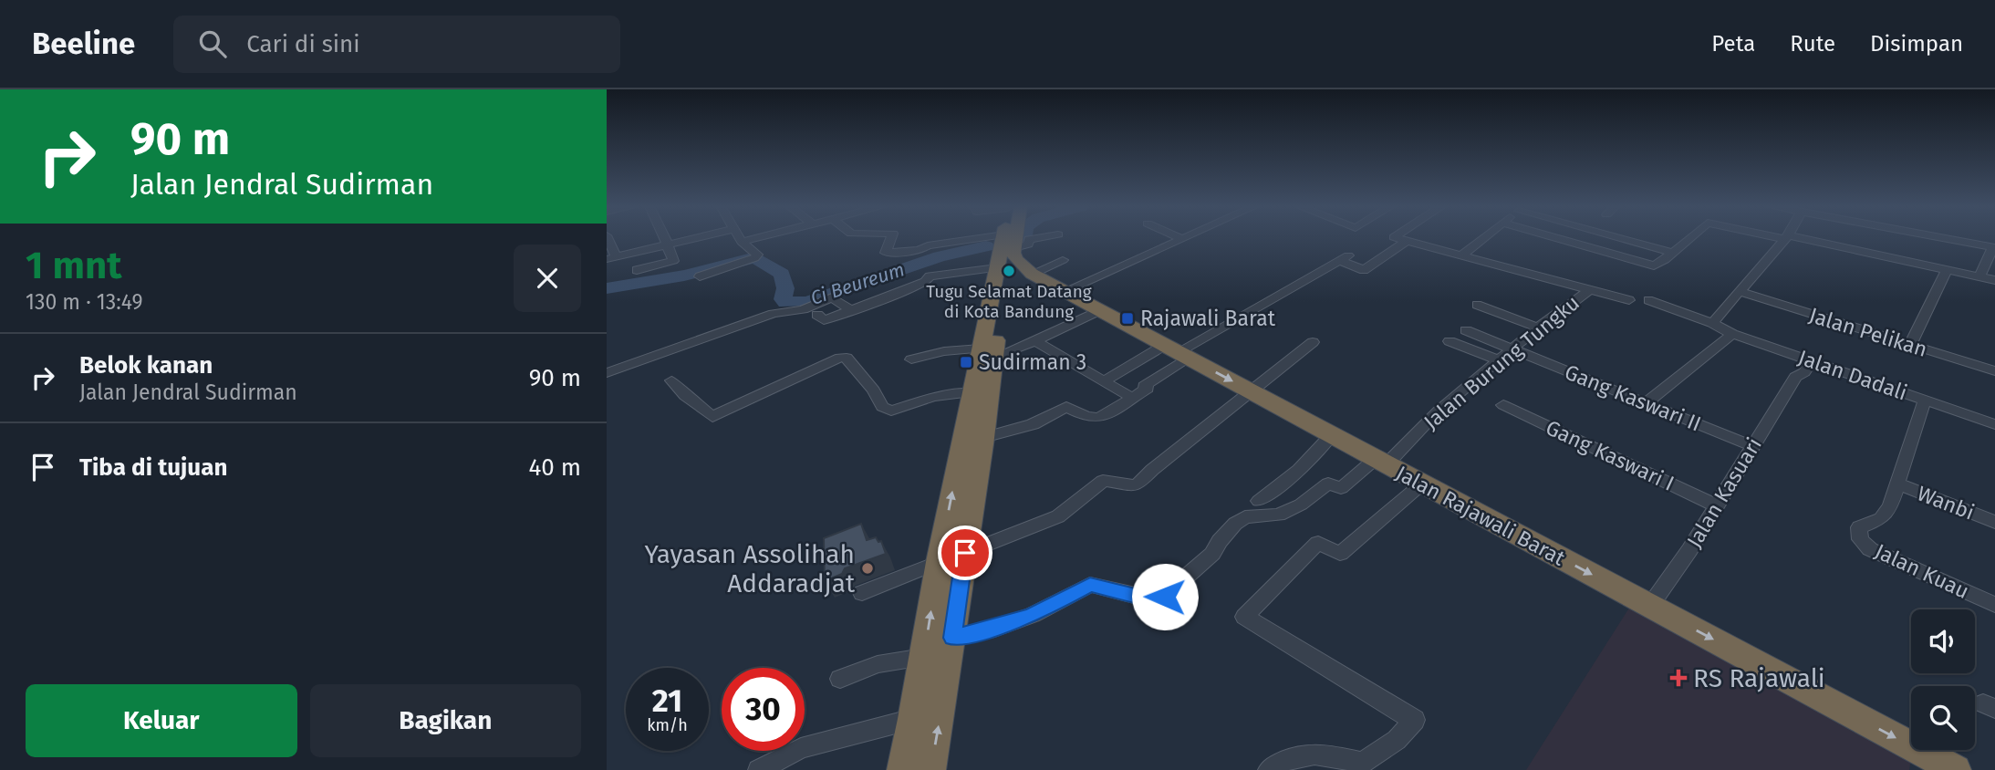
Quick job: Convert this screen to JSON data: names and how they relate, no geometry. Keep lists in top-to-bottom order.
{
  "streets": {
    "highway": ["Jalan Rajawali Barat"],
    "street": [
      "Jalan Pelikan",
      "Jalan Burung Tungku",
      "Jalan Dadali",
      "Gang Kaswari II",
      "Gang Kaswari I",
      "Jalan Kasuari",
      "Wanbi",
      "Jalan Kuau"
    ]
  },
  "crossings": [
    ["Jalan Burung Tungku", "Gang Kaswari II"],
    ["Jalan Burung Tungku", "Jalan Rajawali Barat"],
    ["Jalan Dadali", "Jalan Kasuari"],
    ["Jalan Dadali", "Jalan Kuau"],
    ["Gang Kaswari II", "Jalan Kasuari"],
    ["Gang Kaswari I", "Jalan Kasuari"],
    ["Jalan Kasuari", "Jalan Rajawali Barat"],
    ["Wanbi", "Jalan Kuau"]
  ],
  "one_way": ["Jalan Rajawali Barat"],
  "water": ["Ci Beureum"],
  "places": {
    "other": ["Tugu Selamat Datang di Kota Bandung", "Yayasan Assolihah Addaradjat"],
    "transit": ["Rajawali Barat", "Sudirman 3"],
    "health": ["RS Rajawali"]
  },
  "page": {
    "header": "Beeline",
    "search": "Cari di sini",
    "nav": ["Peta", "Rute", "Disimpan"],
    "turn": ["90 m", "Jalan Jendral Sudirman"],
    "heading": ["1 mnt", "130 m · 13:49"],
    "list": [
      {
        "name": "Belok kanan",
        "note": "Jalan Jendral Sudirman",
        "value": "90 m"
      },
      {
        "name": "Tiba di tujuan",
        "value": "40 m"
      }
    ],
    "speed": "21 km/h",
    "limit": "30",
    "buttons": ["Keluar", "Bagikan"]
  }
}
